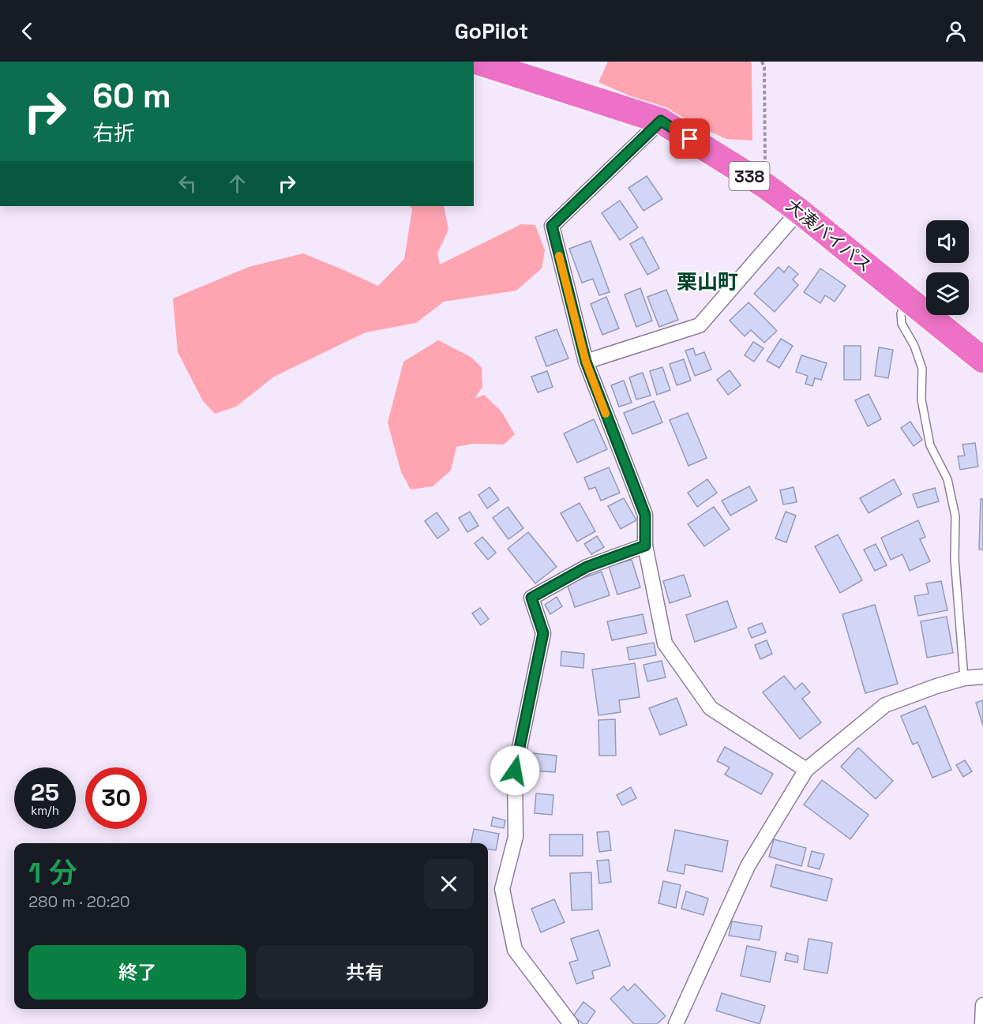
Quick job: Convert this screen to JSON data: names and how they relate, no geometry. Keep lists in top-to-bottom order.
{
  "streets": {
    "highway": ["338", "大湊バイパス"]
  },
  "districts": ["栗山町"],
  "page": {
    "header": "GoPilot",
    "turn": ["60 m", "右折"],
    "speed": "25 km/h",
    "limit": "30",
    "heading": ["1 分", "280 m · 20:20"],
    "buttons": ["終了", "共有"]
  }
}
